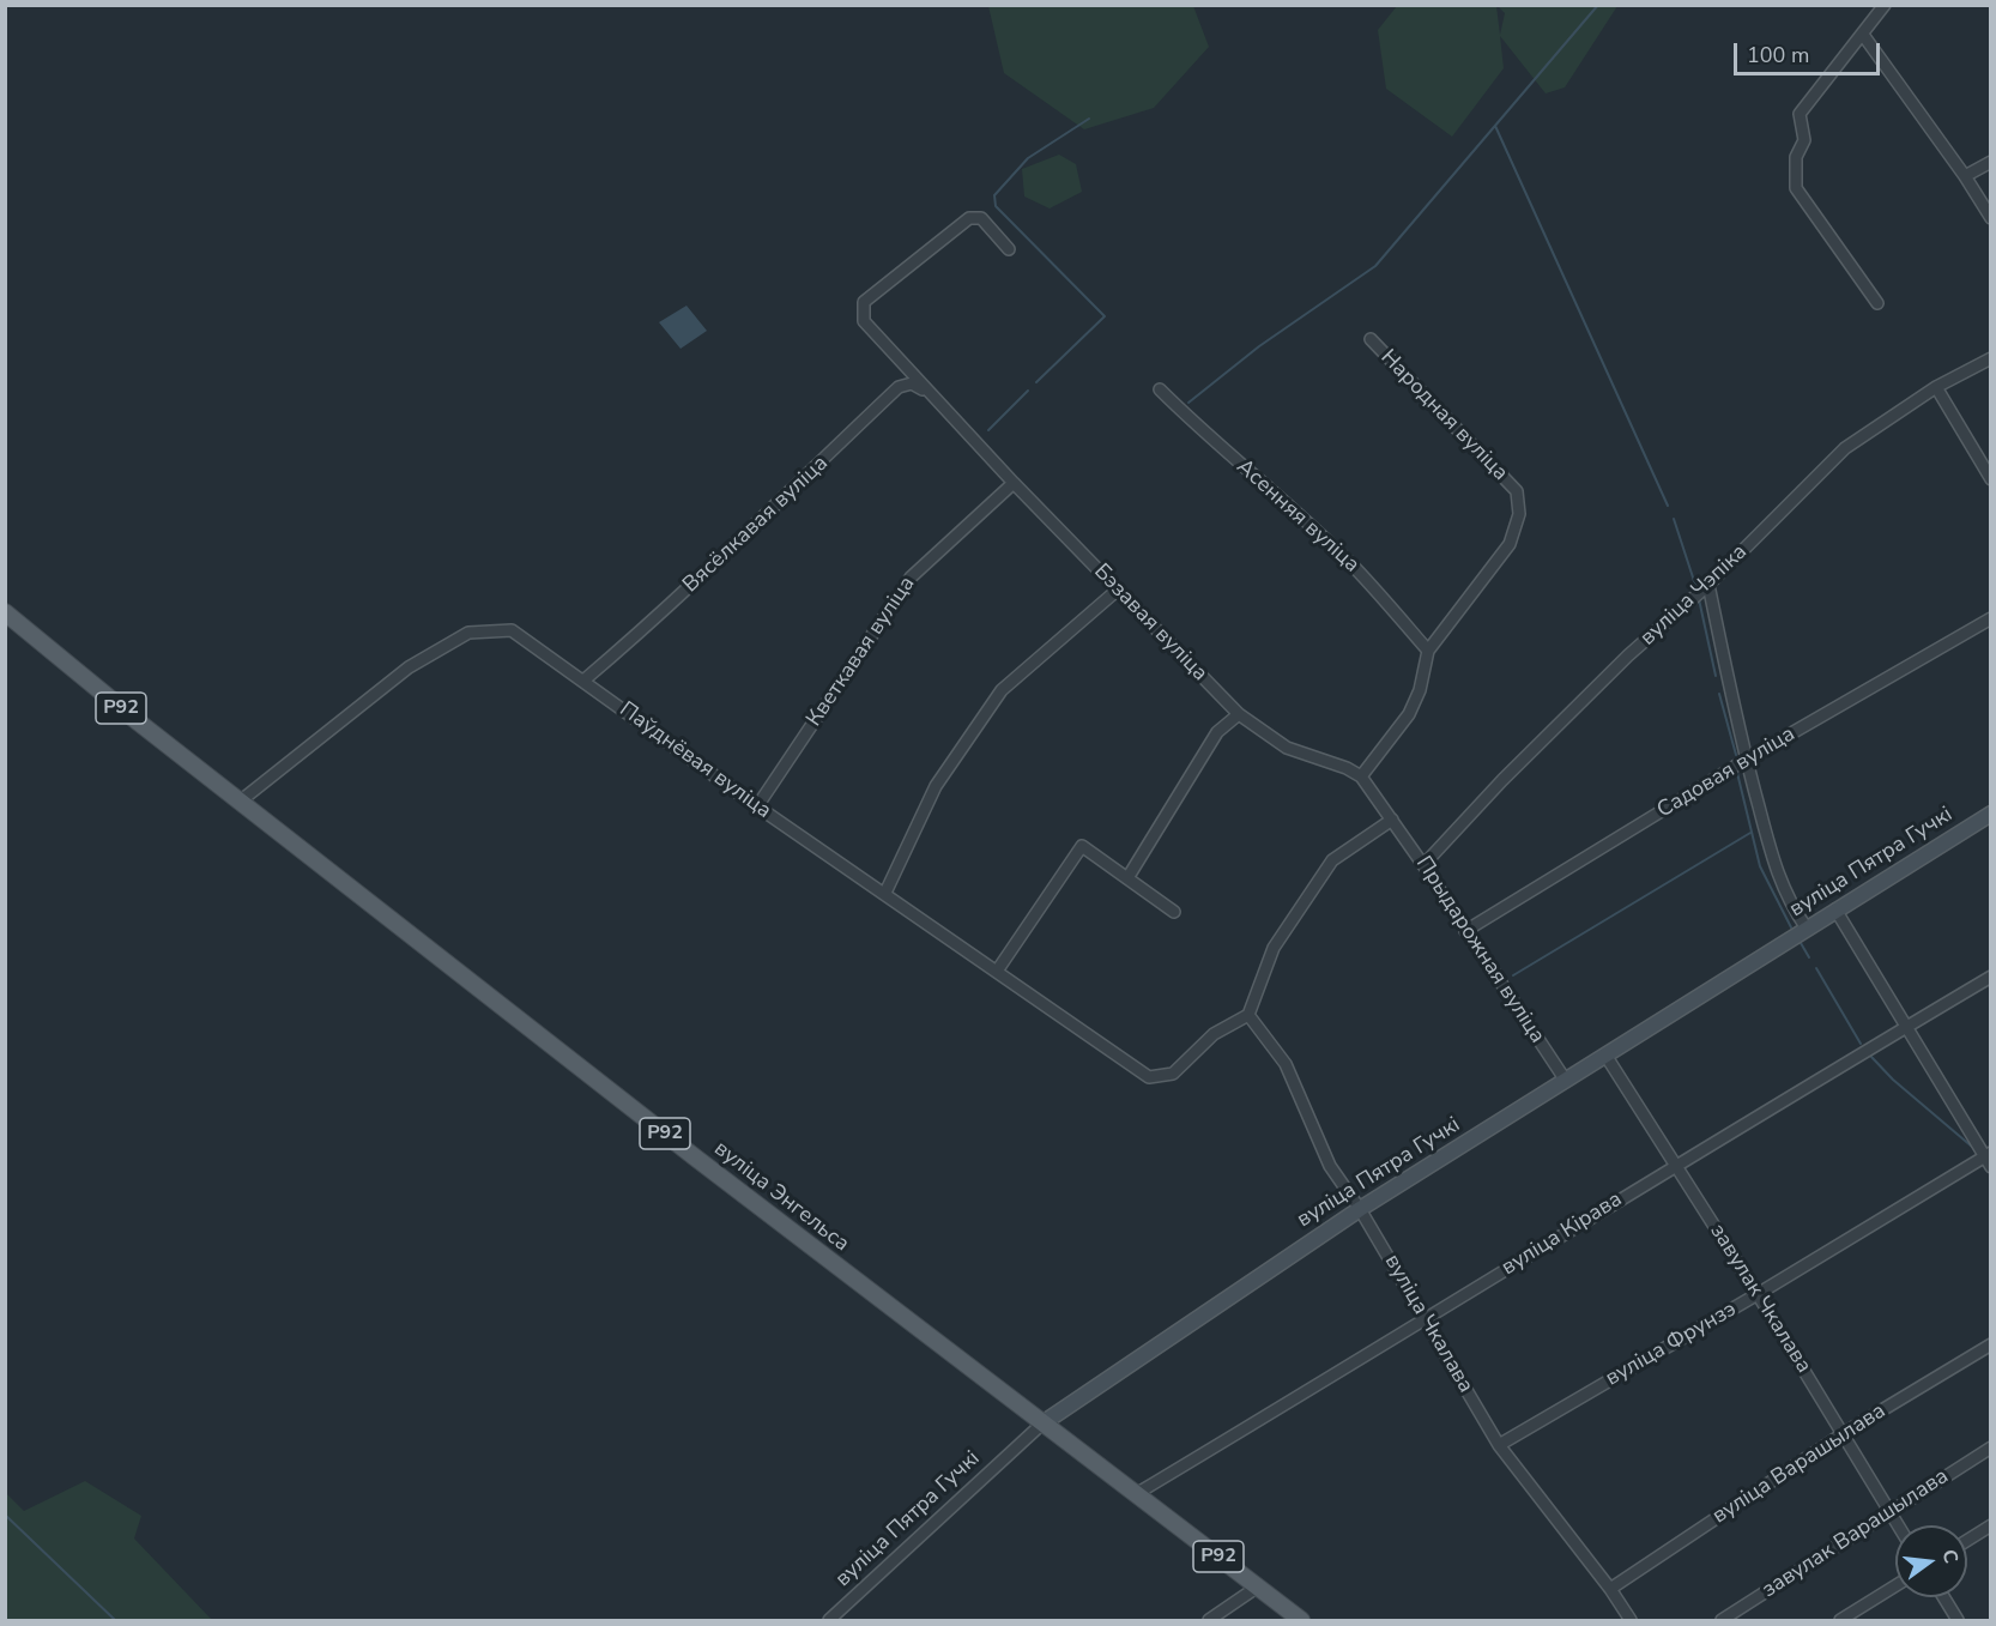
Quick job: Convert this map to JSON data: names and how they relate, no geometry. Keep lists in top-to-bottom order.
{
  "streets": {
    "main road": ["Р92", "вуліца Энгельса"],
    "street": [
      "Народная вуліца",
      "Асенняя вуліца",
      "Вясёлкавая вуліца",
      "вуліца Чэпіка",
      "Бэзавая вуліца",
      "Кветкавая вуліца",
      "Паўднёвая вуліца",
      "Садовая вуліца",
      "вуліца Пятра Гучкі",
      "Прыдарожная вуліца",
      "вуліца Кірава",
      "завулак Чкалава",
      "вуліца Чкалава",
      "вуліца Фрунзэ",
      "вуліца Варашылава",
      "завулак Варашылава"
    ]
  },
  "crossings": [
    ["Народная вуліца", "Асенняя вуліца"],
    ["Вясёлкавая вуліца", "Бэзавая вуліца"],
    ["Вясёлкавая вуліца", "Паўднёвая вуліца"],
    ["вуліца Чэпіка", "Прыдарожная вуліца"],
    ["Бэзавая вуліца", "Кветкавая вуліца"],
    ["Бэзавая вуліца", "Прыдарожная вуліца"],
    ["Кветкавая вуліца", "Паўднёвая вуліца"],
    ["Р92", "Паўднёвая вуліца"],
    ["Р92", "вуліца Энгельса"],
    ["Паўднёвая вуліца", "вуліца Энгельса"],
    ["Паўднёвая вуліца", "вуліца Чкалава"],
    ["Садовая вуліца", "Прыдарожная вуліца"],
    ["вуліца Пятра Гучкі", "Прыдарожная вуліца"],
    ["вуліца Пятра Гучкі", "вуліца Энгельса"],
    ["вуліца Пятра Гучкі", "завулак Чкалава"],
    ["вуліца Пятра Гучкі", "вуліца Чкалава"],
    ["вуліца Энгельса", "вуліца Кірава"],
    ["вуліца Кірава", "завулак Чкалава"],
    ["вуліца Кірава", "вуліца Чкалава"],
    ["завулак Чкалава", "вуліца Фрунзэ"],
    ["завулак Чкалава", "вуліца Варашылава"],
    ["завулак Чкалава", "завулак Варашылава"],
    ["вуліца Чкалава", "вуліца Фрунзэ"],
    ["вуліца Чкалава", "вуліца Варашылава"]
  ],
  "scale_bar": "100 m",
  "north": "right"
}
